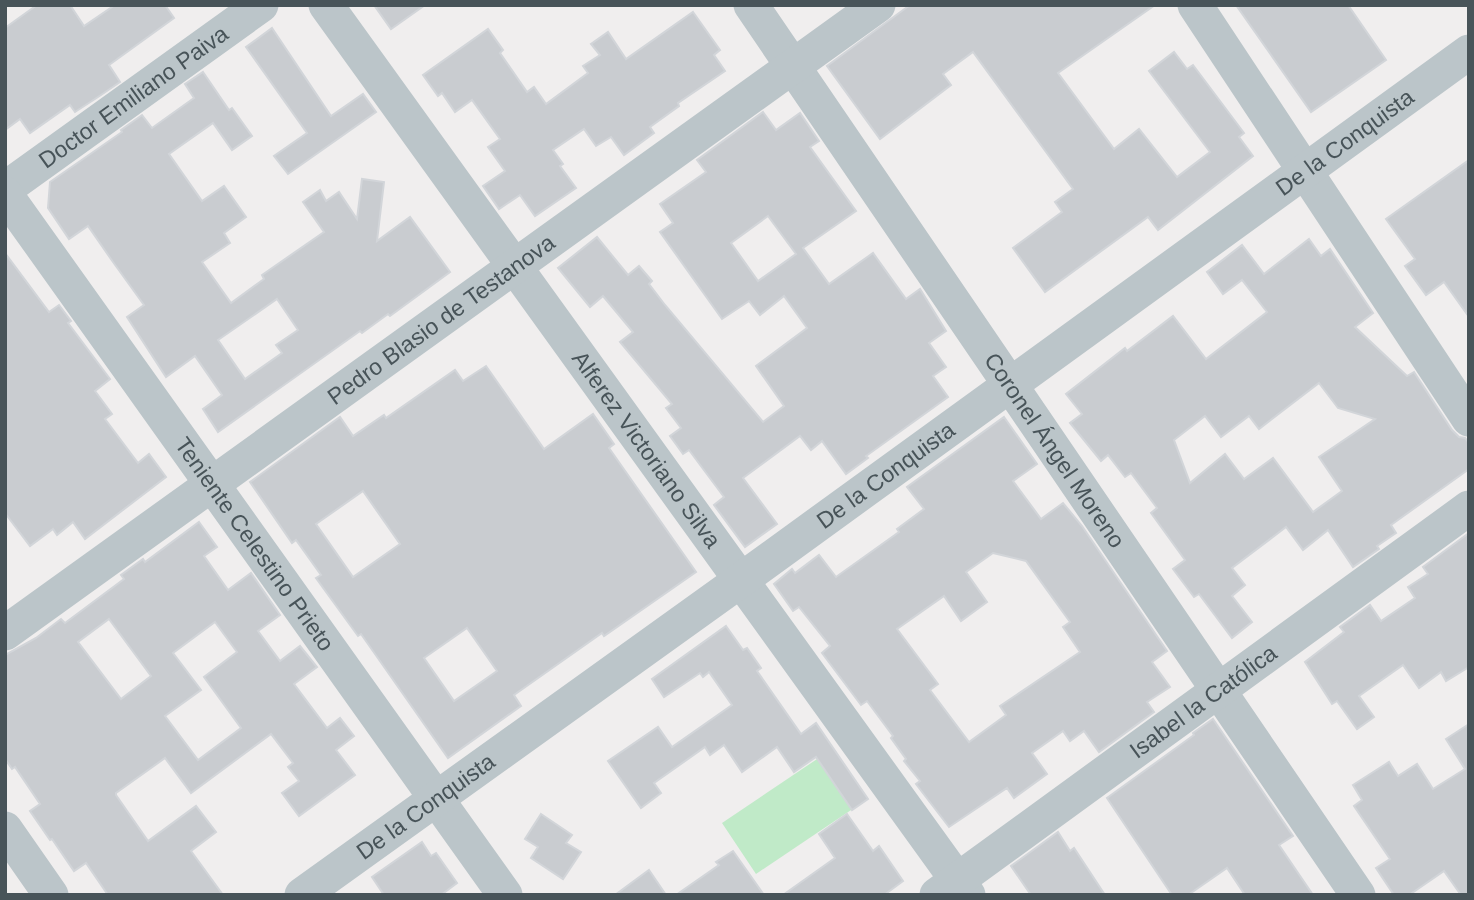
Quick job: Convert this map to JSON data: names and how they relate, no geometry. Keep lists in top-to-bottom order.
{
  "streets": {
    "street": [
      "Doctor Emiliano Paiva",
      "De la Conquista",
      "Pedro Blasio de Testanova",
      "Alferez Victoriano Silva",
      "Coronel Ángel Moreno",
      "Teniente Celestino Prieto",
      "Isabel la Católica"
    ]
  },
  "crossings": [
    ["Doctor Emiliano Paiva", "Teniente Celestino Prieto"],
    ["De la Conquista", "Alferez Victoriano Silva"],
    ["De la Conquista", "Coronel Ángel Moreno"],
    ["De la Conquista", "Teniente Celestino Prieto"],
    ["Pedro Blasio de Testanova", "Alferez Victoriano Silva"],
    ["Pedro Blasio de Testanova", "Coronel Ángel Moreno"],
    ["Pedro Blasio de Testanova", "Teniente Celestino Prieto"],
    ["Alferez Victoriano Silva", "Isabel la Católica"],
    ["Coronel Ángel Moreno", "Isabel la Católica"]
  ]
}
